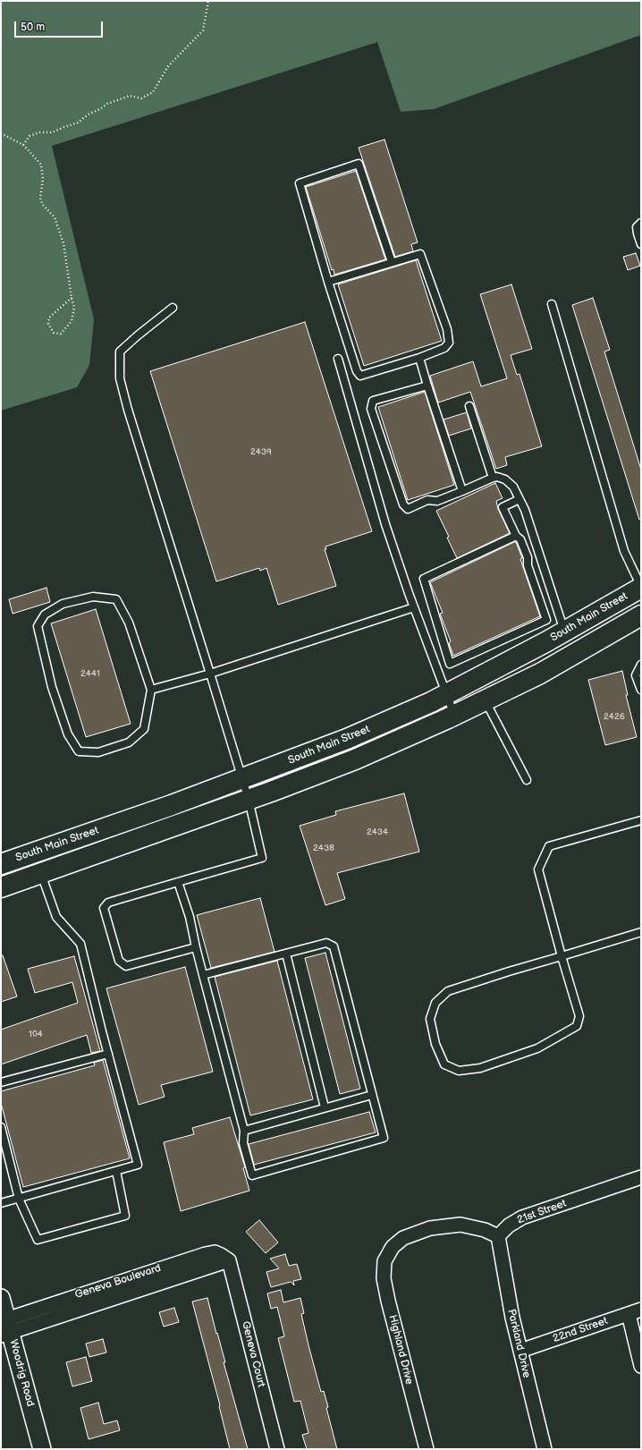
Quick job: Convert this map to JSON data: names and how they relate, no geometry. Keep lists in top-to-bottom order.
{
  "streets": {
    "highway": ["South Main Street"],
    "street": [
      "21st Street",
      "Geneva Boulevard",
      "22nd Street",
      "Parkland Drive",
      "Highland Drive",
      "Geneva Court",
      "Woodrig Road"
    ]
  },
  "crossings": [
    ["21st Street", "Parkland Drive"],
    ["21st Street", "Highland Drive"],
    ["Geneva Boulevard", "Geneva Court"],
    ["Geneva Boulevard", "Woodrig Road"],
    ["22nd Street", "Parkland Drive"],
    ["Parkland Drive", "Highland Drive"]
  ],
  "house_numbers": [
    "2439",
    "2441",
    "2426",
    "2434",
    "2438",
    "104"
  ],
  "scale_bar": "50 m"
}
